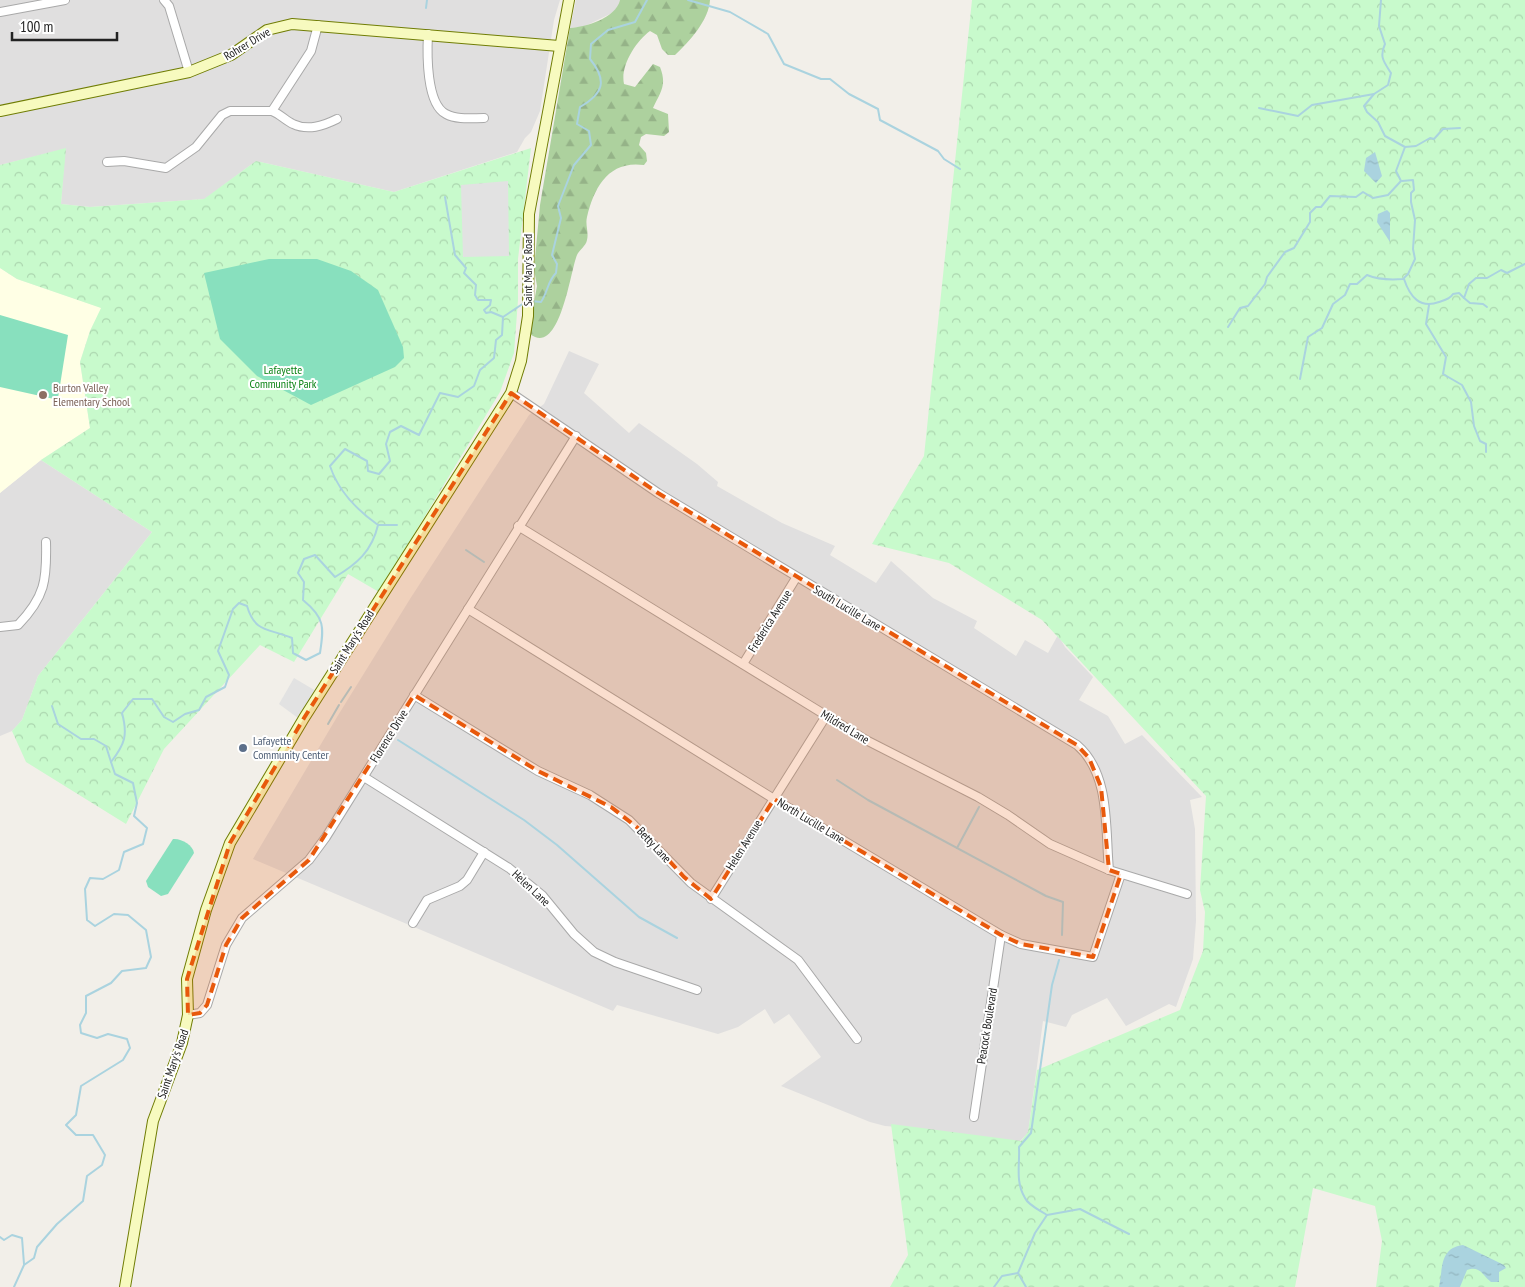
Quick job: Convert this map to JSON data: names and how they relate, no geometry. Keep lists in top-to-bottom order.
{
  "streets": {
    "street": [
      "Rohrer Drive",
      "Saint Mary's Road",
      "South Lucille Lane",
      "Frederica Avenue",
      "Mildred Lane",
      "Florence Drive",
      "North Lucille Lane",
      "Betty Lane",
      "Helen Avenue",
      "Helen Lane",
      "Peacock Boulevard"
    ]
  },
  "crossings": [
    ["Rohrer Drive", "Saint Mary's Road"],
    ["Saint Mary's Road", "South Lucille Lane"],
    ["Saint Mary's Road", "Florence Drive"],
    ["South Lucille Lane", "Frederica Avenue"],
    ["South Lucille Lane", "Mildred Lane"],
    ["South Lucille Lane", "Florence Drive"],
    ["Frederica Avenue", "Mildred Lane"],
    ["Mildred Lane", "Florence Drive"],
    ["Mildred Lane", "North Lucille Lane"],
    ["Mildred Lane", "Helen Avenue"],
    ["Florence Drive", "North Lucille Lane"],
    ["Florence Drive", "Betty Lane"],
    ["Florence Drive", "Helen Lane"],
    ["North Lucille Lane", "Helen Avenue"],
    ["North Lucille Lane", "Peacock Boulevard"],
    ["Betty Lane", "Helen Avenue"]
  ],
  "parks": ["Lafayette Community Park"],
  "places": ["Burton Valley Elementary School", "Lafayette Community Center"],
  "scale_bar": "100 m"
}
